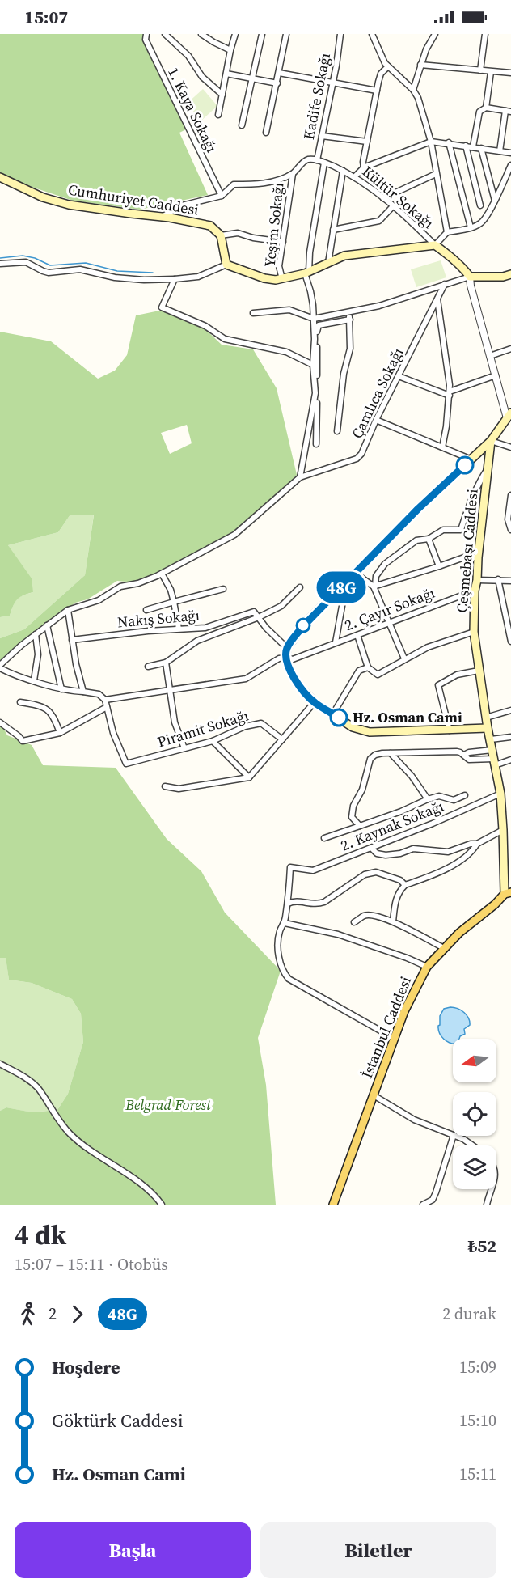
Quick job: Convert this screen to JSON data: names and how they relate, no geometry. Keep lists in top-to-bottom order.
{
  "streets": {
    "main road": ["Cumhuriyet Caddesi", "Çeşmebaşı Caddesi", "İstanbul Caddesi"],
    "street": [
      "Kadife Sokağı",
      "1. Kaya Sokağı",
      "Kültür Sokağı",
      "Yeşim Sokağı",
      "Çamlıca Sokağı",
      "2. Çayır Sokağı",
      "Nakış Sokağı",
      "Piramit Sokağı",
      "2. Kaynak Sokağı"
    ]
  },
  "crossings": [
    ["Kadife Sokağı", "Kültür Sokağı"],
    ["Çeşmebaşı Caddesi", "2. Çayır Sokağı"],
    ["Çeşmebaşı Caddesi", "2. Kaynak Sokağı"],
    ["Çeşmebaşı Caddesi", "İstanbul Caddesi"]
  ],
  "parks": ["Belgrad Forest"],
  "places": ["Hz. Osman Cami"],
  "lines": ["bus line 48G"],
  "north": "left",
  "page": {
    "status": "15:07",
    "on_map": "48G",
    "heading": ["4 dk", "15:07 – 15:11 · Otobüs", "₺52"],
    "legs": ["2", "48G", "2 durak"],
    "list": [
      {
        "name": "Hoşdere",
        "value": "15:09"
      },
      {
        "name": "Göktürk Caddesi",
        "value": "15:10"
      },
      {
        "name": "Hz. Osman Cami",
        "value": "15:11"
      }
    ],
    "buttons": ["Başla", "Biletler"]
  }
}
